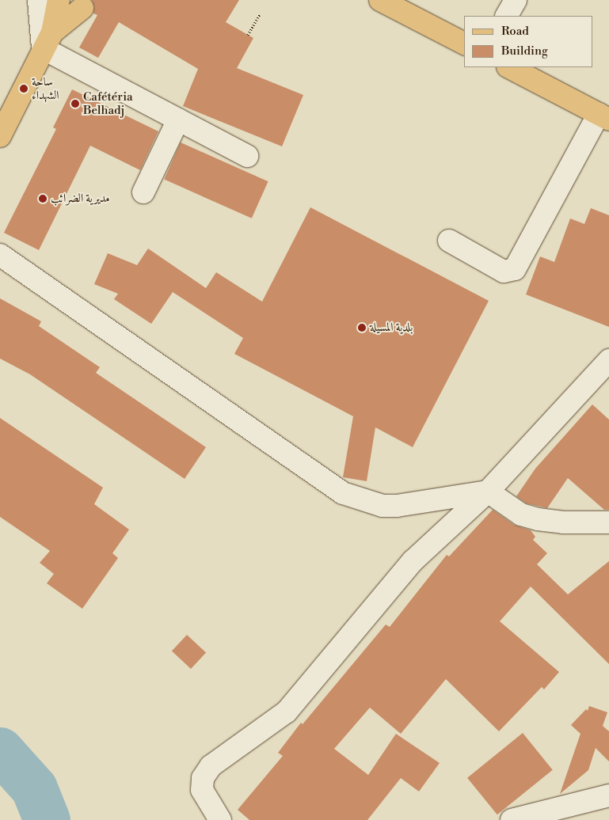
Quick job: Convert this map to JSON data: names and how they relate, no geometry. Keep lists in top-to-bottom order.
{
  "places": [
    "ساحة الشهداء",
    "Cafétéria Belhadj",
    "مديرية الضرائب",
    "بلدية المسيلة"
  ],
  "legend": ["Road", "Building"]
}
